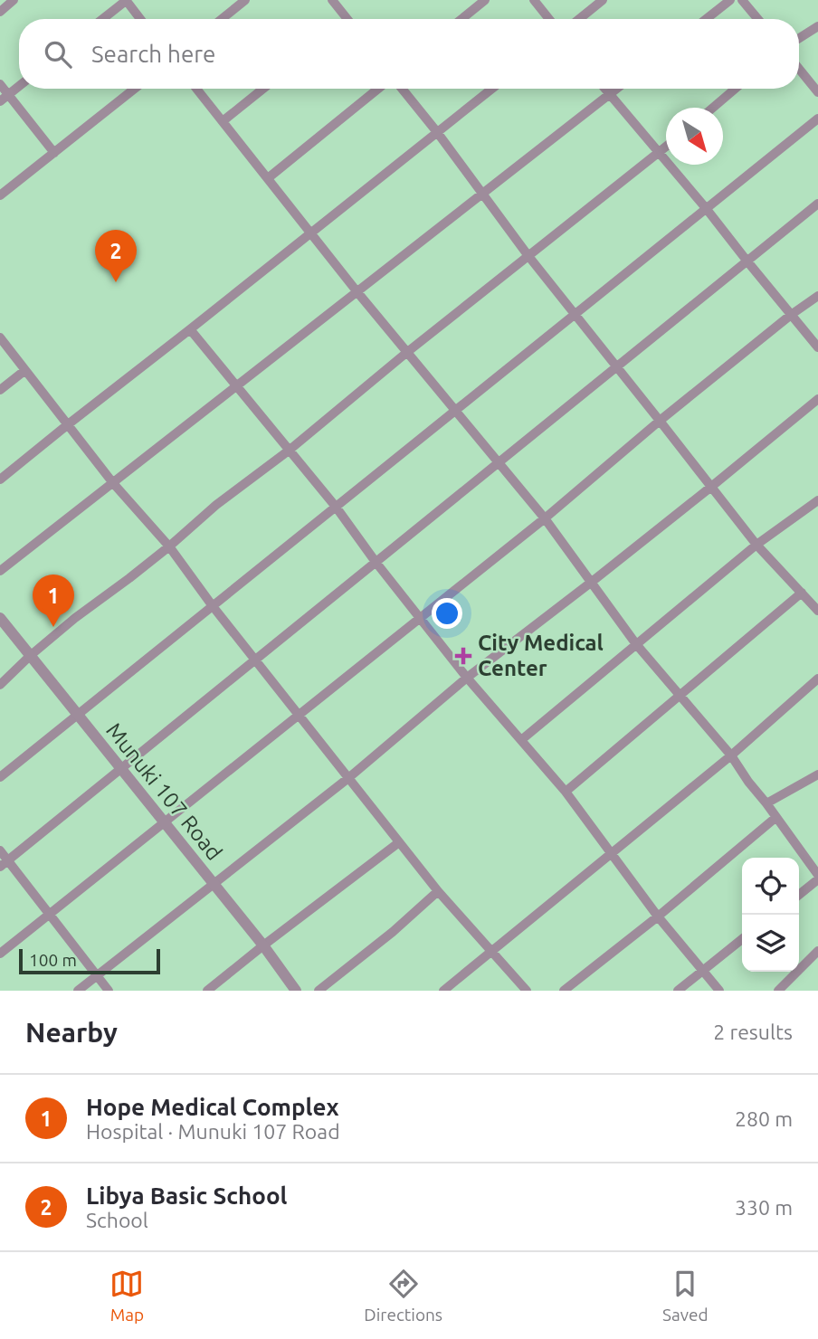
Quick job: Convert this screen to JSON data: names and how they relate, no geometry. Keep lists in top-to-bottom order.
{
  "streets": {
    "street": ["Munuki 107 Road"]
  },
  "places": {
    "health": ["City Medical Center"]
  },
  "scale_bar": "100 m",
  "north": "bottom right",
  "page": {
    "search": "Search here",
    "pins": ["2", "1"],
    "scale": "100 m",
    "heading": ["Nearby", "2 results"],
    "list": [
      {
        "mark": "1",
        "name": "Hope Medical Complex",
        "note": "Hospital · Munuki 107 Road",
        "value": "280 m"
      },
      {
        "mark": "2",
        "name": "Libya Basic School",
        "note": "School",
        "value": "330 m"
      }
    ],
    "nav": ["Map", "Directions", "Saved"]
  }
}
